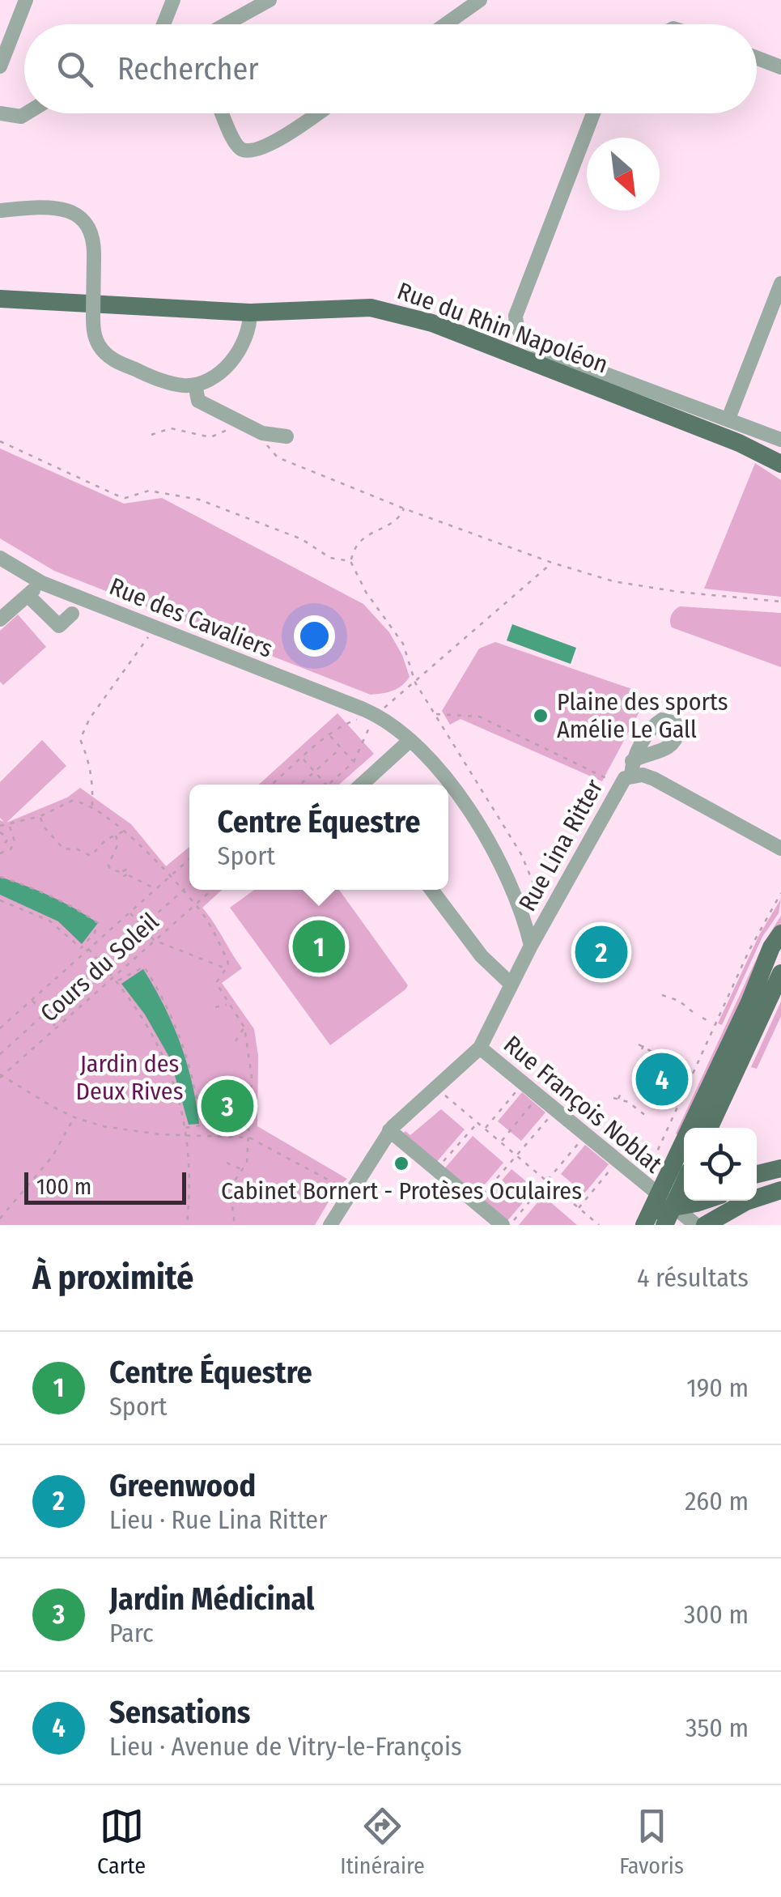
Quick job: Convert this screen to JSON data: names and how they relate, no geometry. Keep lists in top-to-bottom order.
{
  "streets": {
    "main road": ["Rue du Rhin Napoléon"],
    "street": ["Rue des Cavaliers", "Rue Lina Ritter", "Rue François Noblat"],
    "path": ["Cours du Soleil"]
  },
  "crossings": [
    ["Rue des Cavaliers", "Rue Lina Ritter"],
    ["Rue Lina Ritter", "Rue François Noblat"]
  ],
  "parks": ["Jardin des Deux Rives"],
  "places": ["Plaine des sports Amélie Le Gall", "Cabinet Bornert - Protèses Oculaires"],
  "scale_bar": "100 m",
  "north": "bottom right",
  "page": {
    "search": "Rechercher",
    "popup": ["Centre Équestre", "Sport"],
    "pins": [
      "1",
      "2",
      "4",
      "3"
    ],
    "scale": "100 m",
    "heading": ["À proximité", "4 résultats"],
    "list": [
      {
        "mark": "1",
        "name": "Centre Équestre",
        "note": "Sport",
        "value": "190 m"
      },
      {
        "mark": "2",
        "name": "Greenwood",
        "note": "Lieu · Rue Lina Ritter",
        "value": "260 m"
      },
      {
        "mark": "3",
        "name": "Jardin Médicinal",
        "note": "Parc",
        "value": "300 m"
      },
      {
        "mark": "4",
        "name": "Sensations",
        "note": "Lieu · Avenue de Vitry-le-François",
        "value": "350 m"
      }
    ],
    "nav": ["Carte", "Itinéraire", "Favoris"]
  }
}
